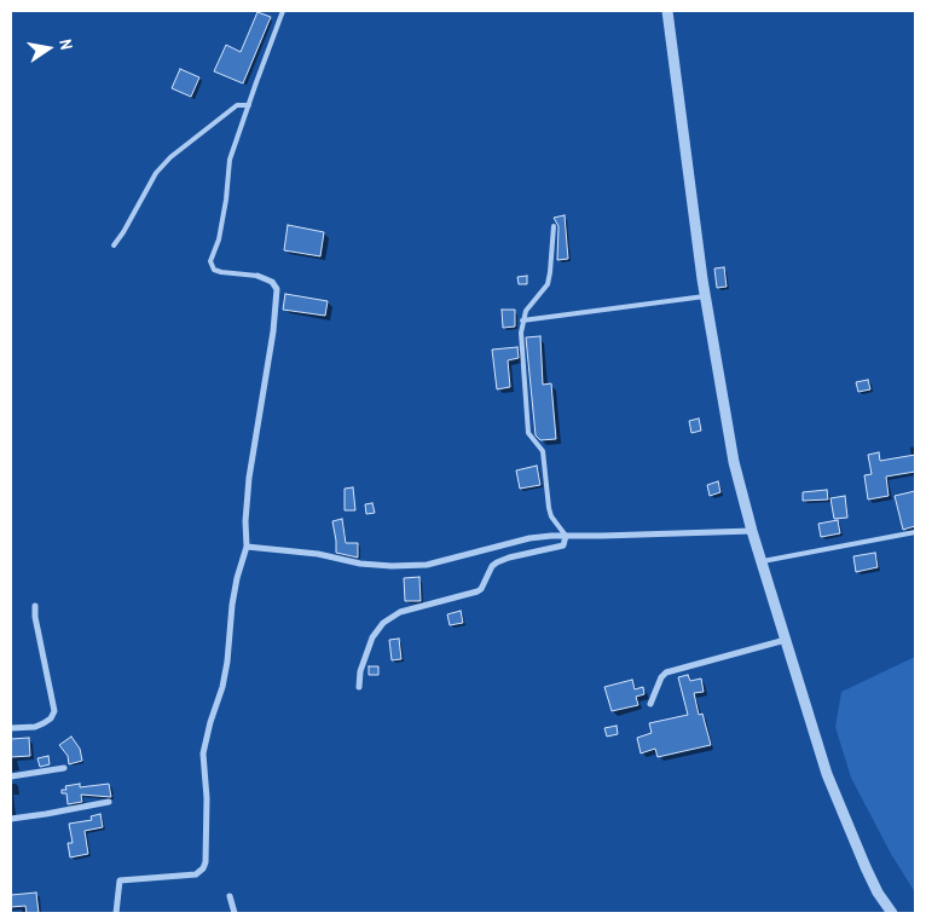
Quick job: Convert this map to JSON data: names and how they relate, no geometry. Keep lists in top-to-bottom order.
{
  "north": "right"
}
